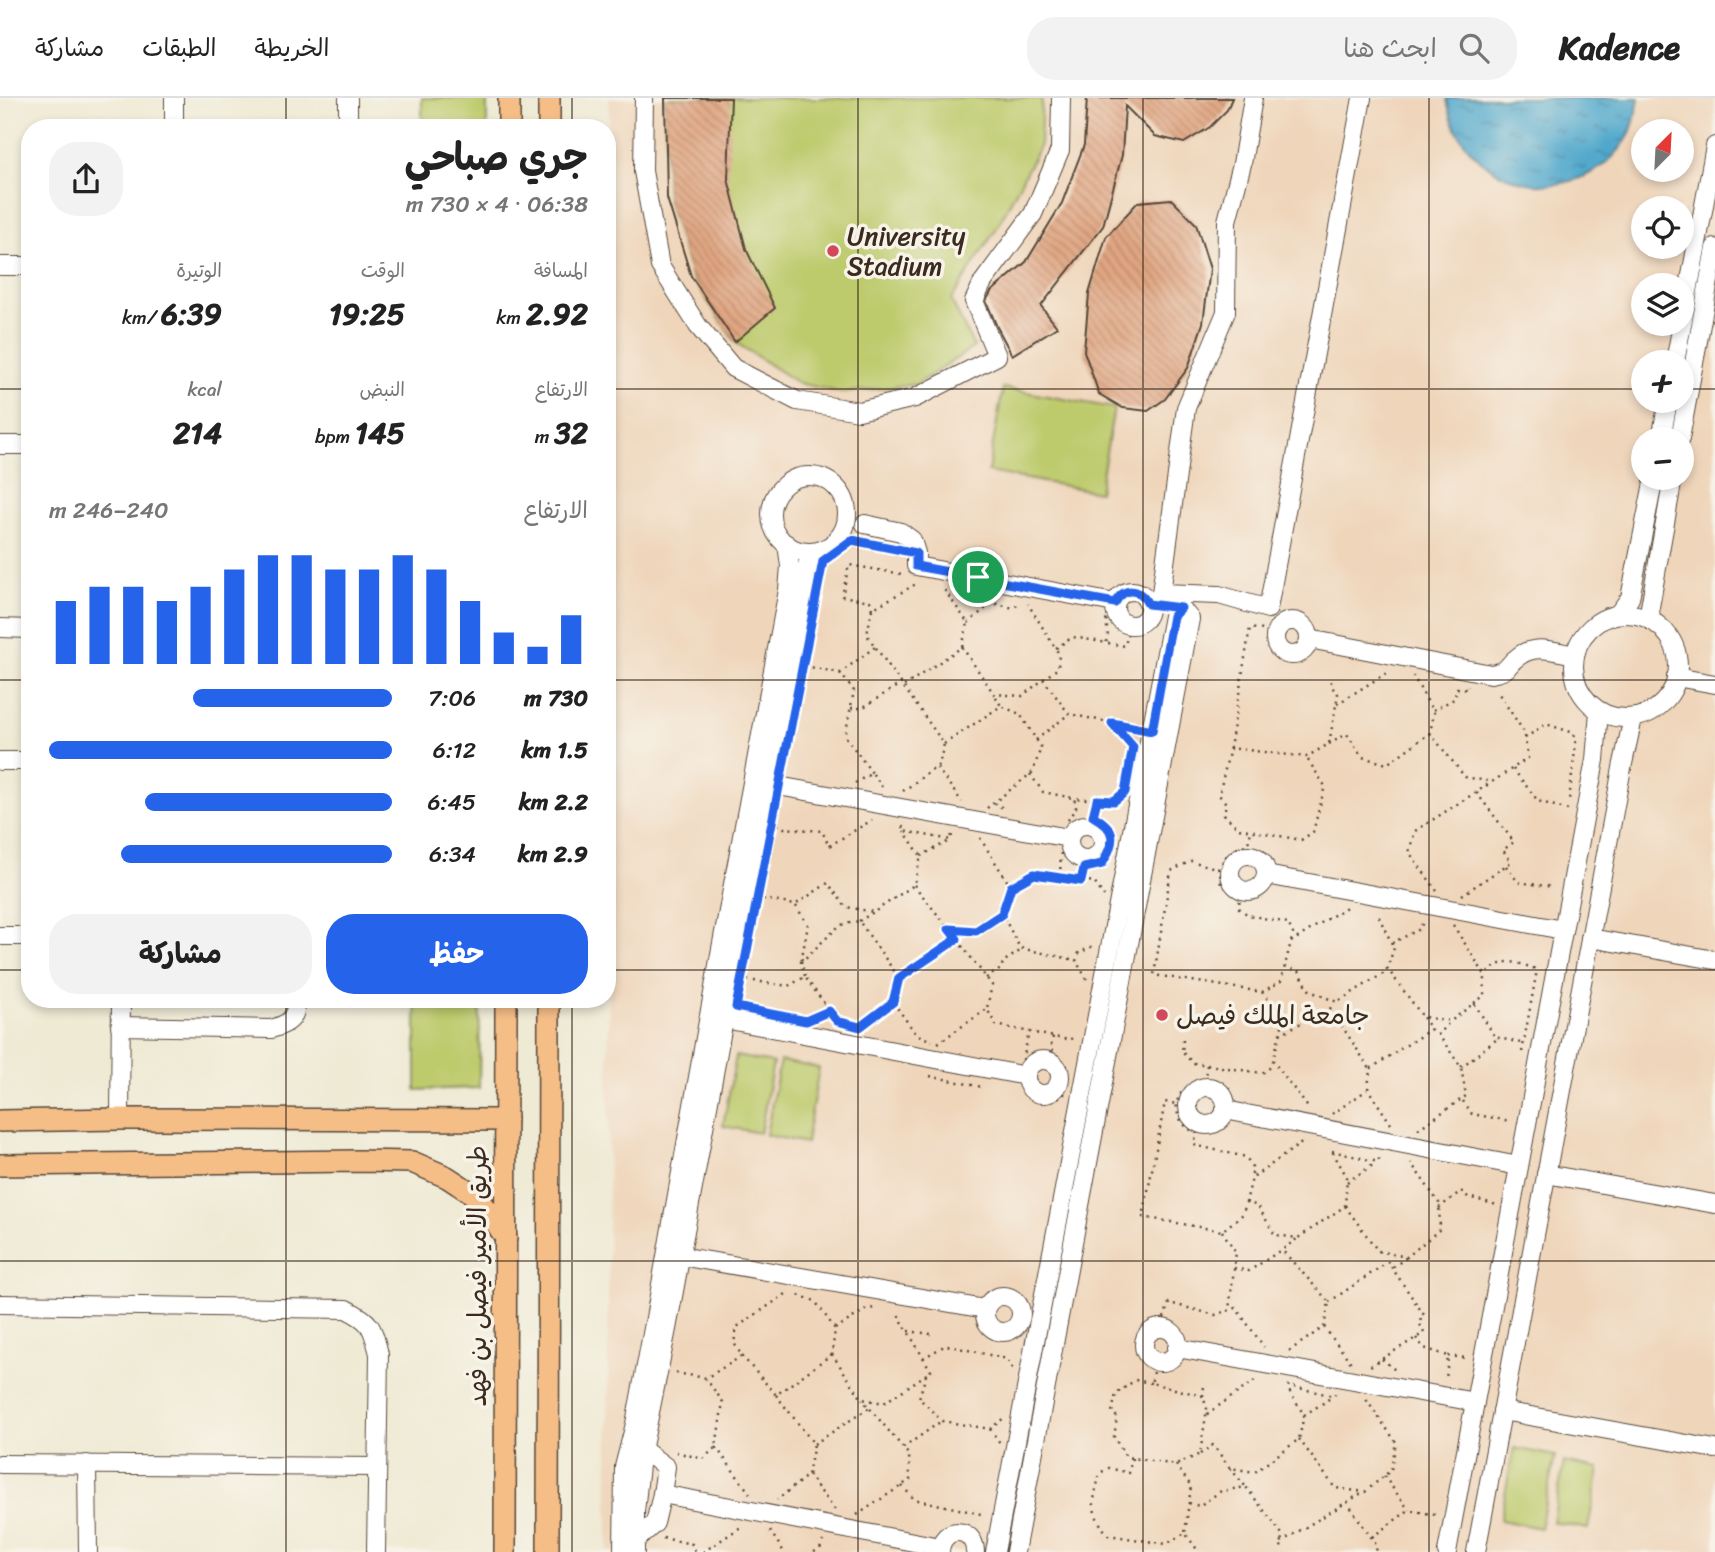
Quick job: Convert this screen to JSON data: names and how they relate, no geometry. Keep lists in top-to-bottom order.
{
  "streets": {
    "main road": ["طريق الأمير فيصل بن فهد"]
  },
  "places": ["University Stadium", "جامعة الملك فيصل"],
  "north": "top right",
  "page": {
    "header": "Kadence",
    "search": "ابحث هنا",
    "nav": ["الخريطة", "الطبقات", "مشاركة"],
    "map_buttons": ["+", "−"],
    "heading": ["جري صباحي", "06:38 · 4 × 730 m"],
    "stats": [
      ["المسافة", "2.92 km"],
      ["الوقت", "19:25"],
      ["الوتيرة", "6:39 /km"],
      ["الارتفاع", "32 m"],
      ["النبض", "145 bpm"],
      ["kcal", "214"]
    ],
    "chart": ["الارتفاع", "240–246 m"],
    "list": [
      {
        "name": "730 m",
        "note": "7:06"
      },
      {
        "name": "1.5 km",
        "note": "6:12"
      },
      {
        "name": "2.2 km",
        "note": "6:45"
      },
      {
        "name": "2.9 km",
        "note": "6:34"
      }
    ],
    "buttons": ["حفظ", "مشاركة"]
  }
}
